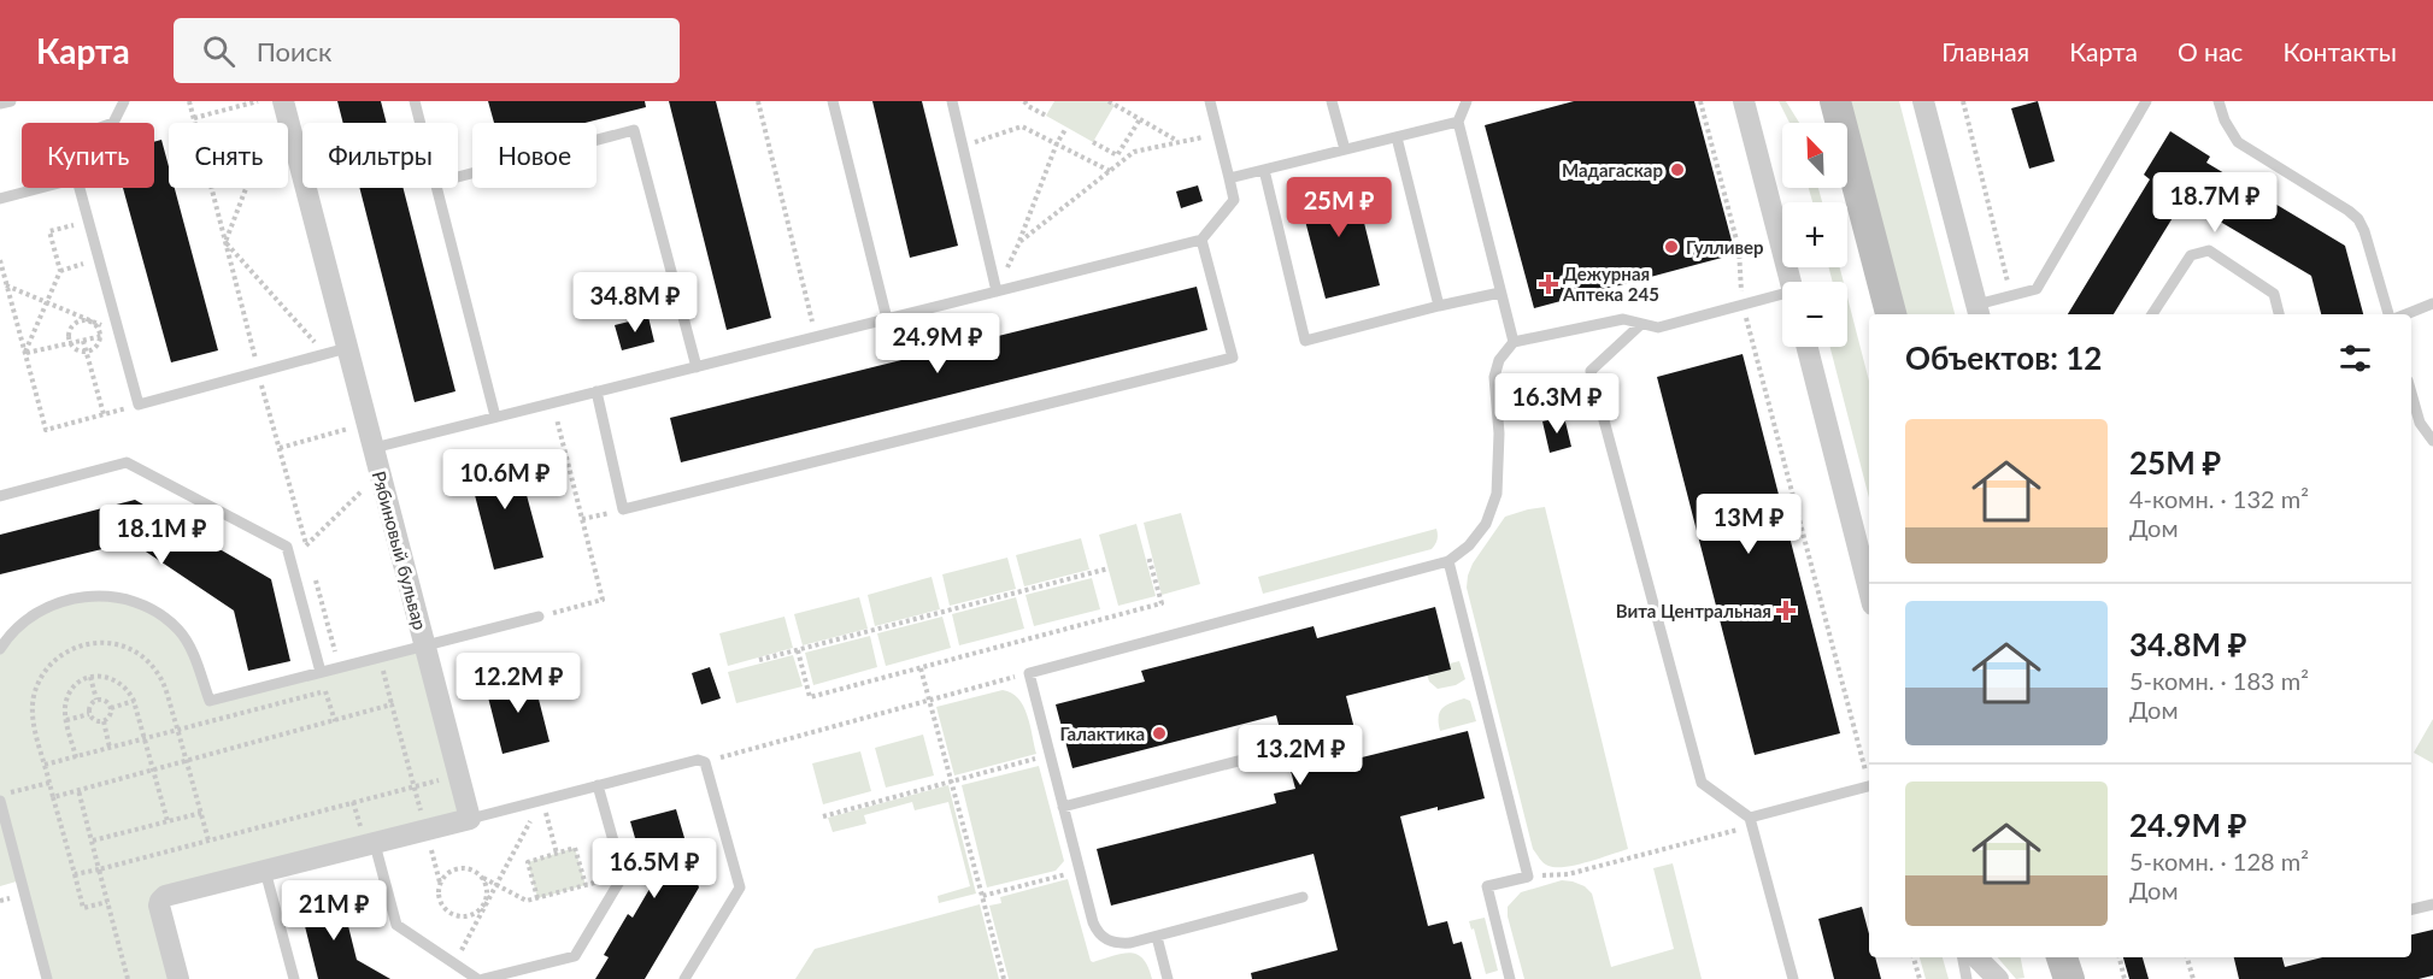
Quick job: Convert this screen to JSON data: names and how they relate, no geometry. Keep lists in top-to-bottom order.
{
  "streets": {
    "street": ["Рябиновый бульвар"]
  },
  "places": {
    "other": ["Мадагаскар", "Гулливер", "Галактика"],
    "health": ["Дежурная Аптека 245", "Вита Центральная"]
  },
  "north": "top left",
  "page": {
    "header": "Карта",
    "search": "Поиск",
    "nav": [
      "Главная",
      "Карта",
      "О нас",
      "Контакты"
    ],
    "map_buttons": ["+", "−"],
    "chip": [
      "Купить",
      "Снять",
      "Фильтры",
      "Новое"
    ],
    "price": [
      "18.7M ₽",
      "25M ₽",
      "34.8M ₽",
      "24.9M ₽",
      "16.3M ₽",
      "10.6M ₽",
      "13M ₽",
      "18.1M ₽",
      "12.2M ₽",
      "13.2M ₽",
      "16.5M ₽",
      "21M ₽"
    ],
    "heading": "Объектов: 12",
    "list": [
      {
        "name": "25M ₽",
        "note": "4-комн. · 132 m² · Дом"
      },
      {
        "name": "34.8M ₽",
        "note": "5-комн. · 183 m² · Дом"
      },
      {
        "name": "24.9M ₽",
        "note": "5-комн. · 128 m² · Дом"
      }
    ]
  }
}
